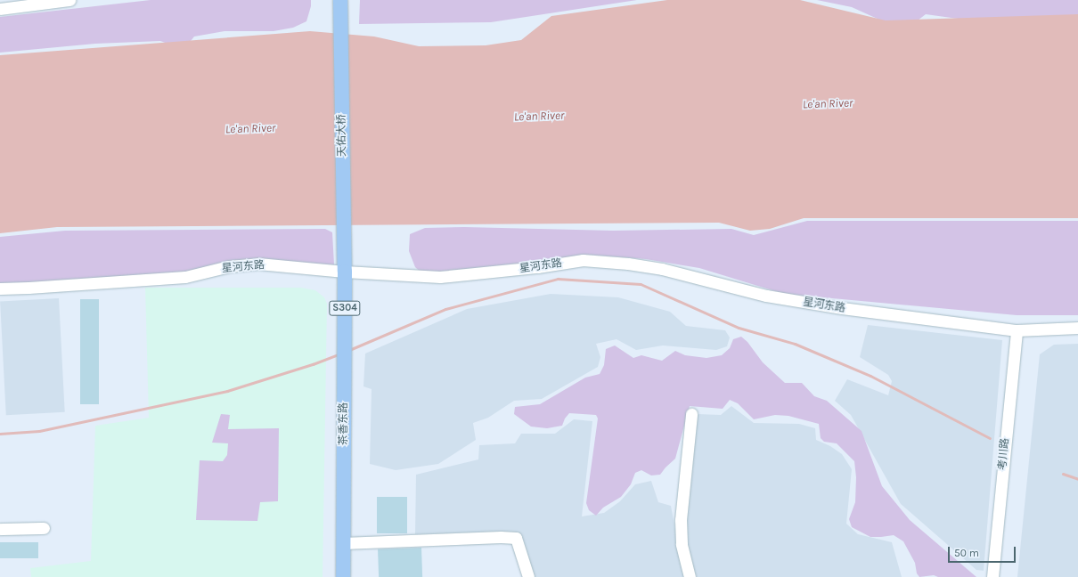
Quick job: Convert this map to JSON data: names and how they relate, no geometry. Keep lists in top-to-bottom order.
{
  "streets": {
    "main road": ["天佑大桥", "S304", "茶香东路"],
    "street": ["星河东路", "考川路"]
  },
  "crossings": [
    ["天佑大桥", "星河东路"],
    ["天佑大桥", "茶香东路"],
    ["星河东路", "茶香东路"],
    ["星河东路", "考川路"]
  ],
  "water": ["Le'an River"],
  "scale_bar": "50 m"
}
